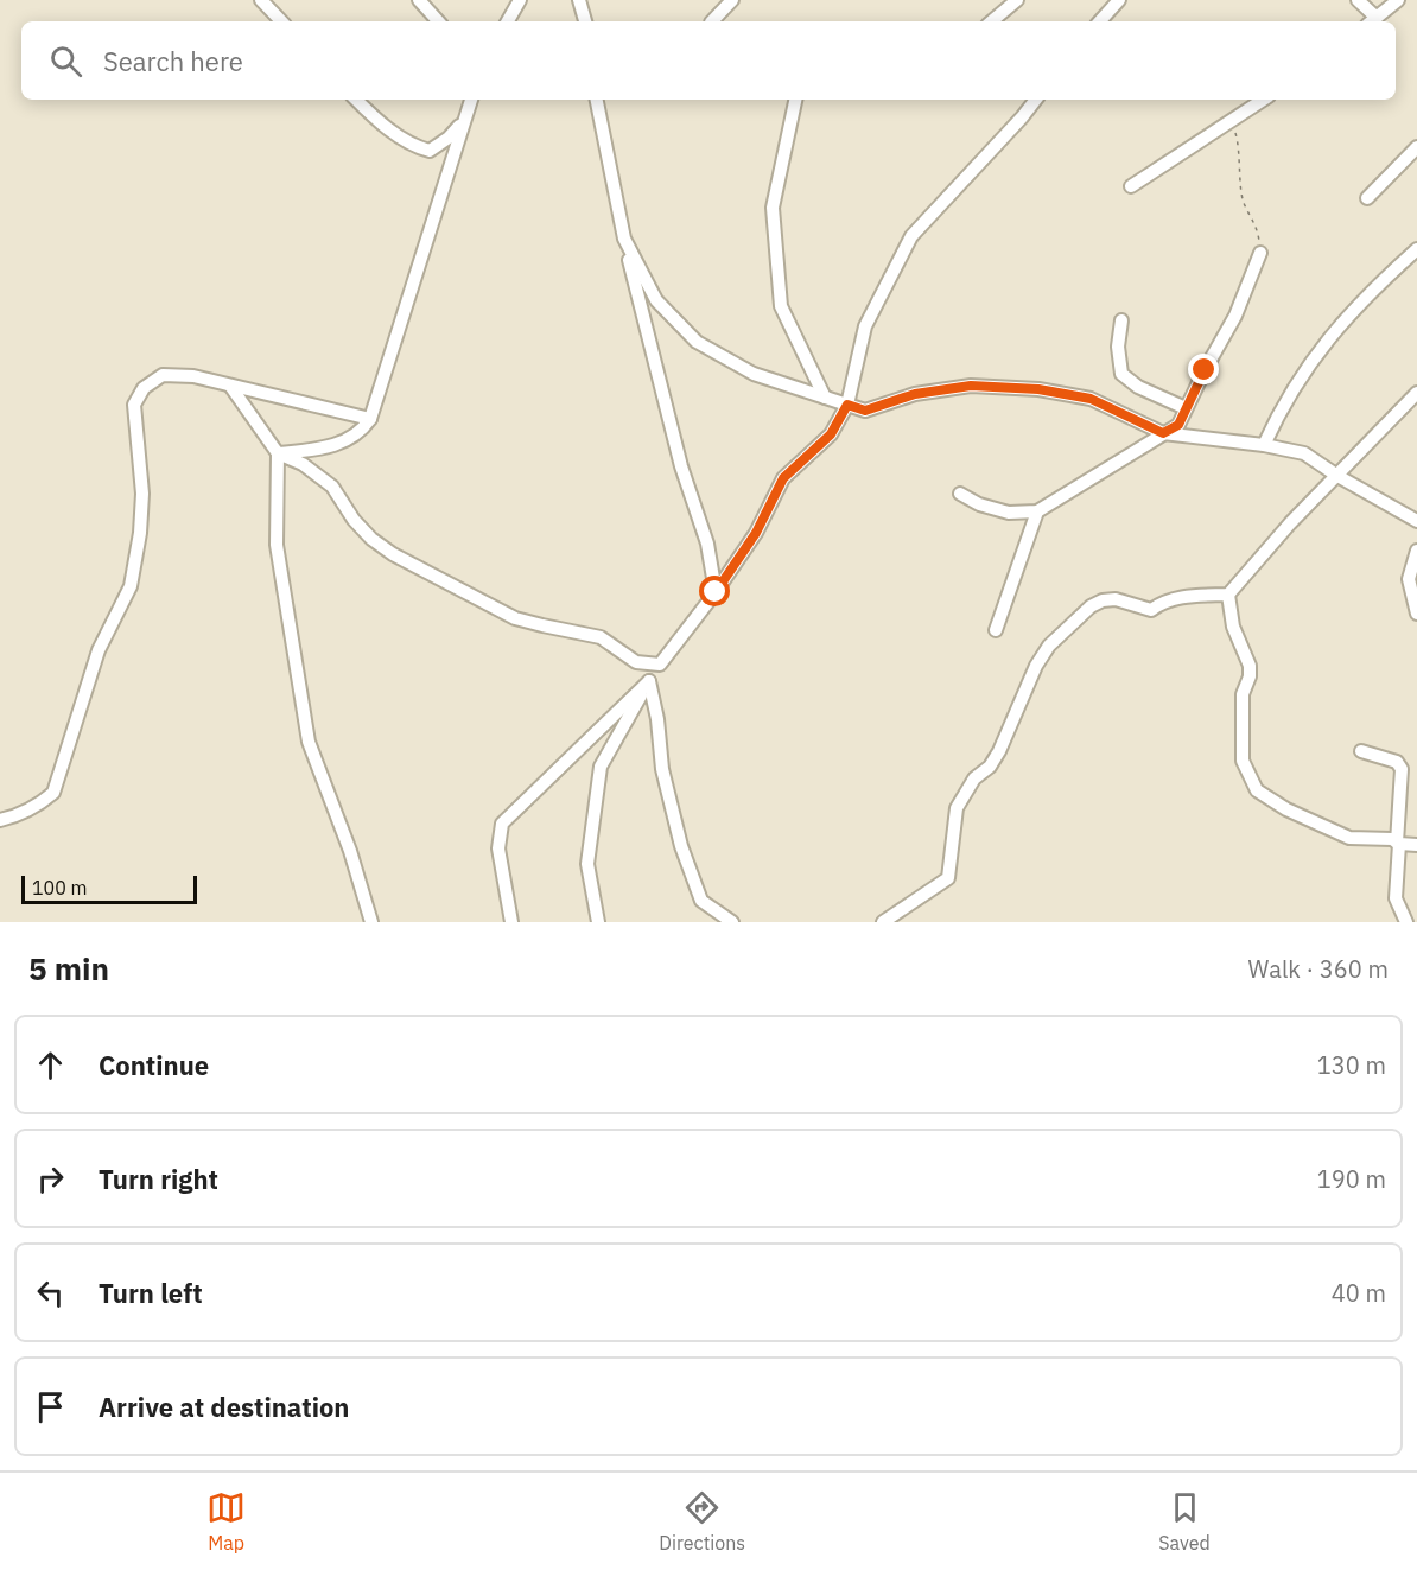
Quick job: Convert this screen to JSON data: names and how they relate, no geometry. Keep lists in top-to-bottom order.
{
  "scale_bar": "100 m",
  "page": {
    "search": "Search here",
    "scale": "100 m",
    "heading": ["5 min", "Walk · 360 m"],
    "list": [
      ["Continue", "130 m"],
      ["Turn right", "190 m"],
      ["Turn left", "40 m"],
      "Arrive at destination"
    ],
    "nav": ["Map", "Directions", "Saved"]
  }
}
